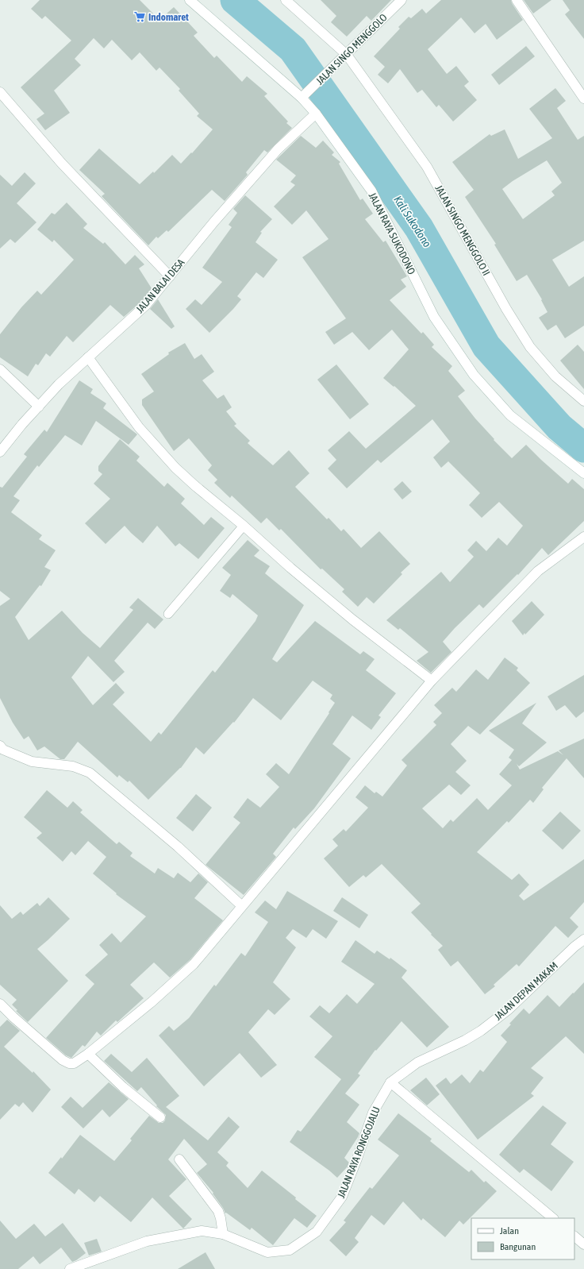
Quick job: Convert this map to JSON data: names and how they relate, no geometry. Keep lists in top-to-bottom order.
{
  "streets": {
    "street": [
      "JALAN SINGO MENGGOLO",
      "JALAN SINGO MENGGOLO II",
      "JALAN RAYA SUKODONO",
      "JALAN BALAI DESA",
      "JALAN DEPAN MAKAM",
      "JALAN RAYA RONGGOJALU"
    ]
  },
  "crossings": [
    ["JALAN SINGO MENGGOLO", "JALAN SINGO MENGGOLO II"],
    ["JALAN SINGO MENGGOLO", "JALAN RAYA SUKODONO"],
    ["JALAN RAYA SUKODONO", "JALAN BALAI DESA"],
    ["JALAN DEPAN MAKAM", "JALAN RAYA RONGGOJALU"]
  ],
  "water": ["Kali Sukodono"],
  "places": {
    "supermarket": ["Indomaret"]
  },
  "legend": ["Jalan", "Bangunan"]
}
